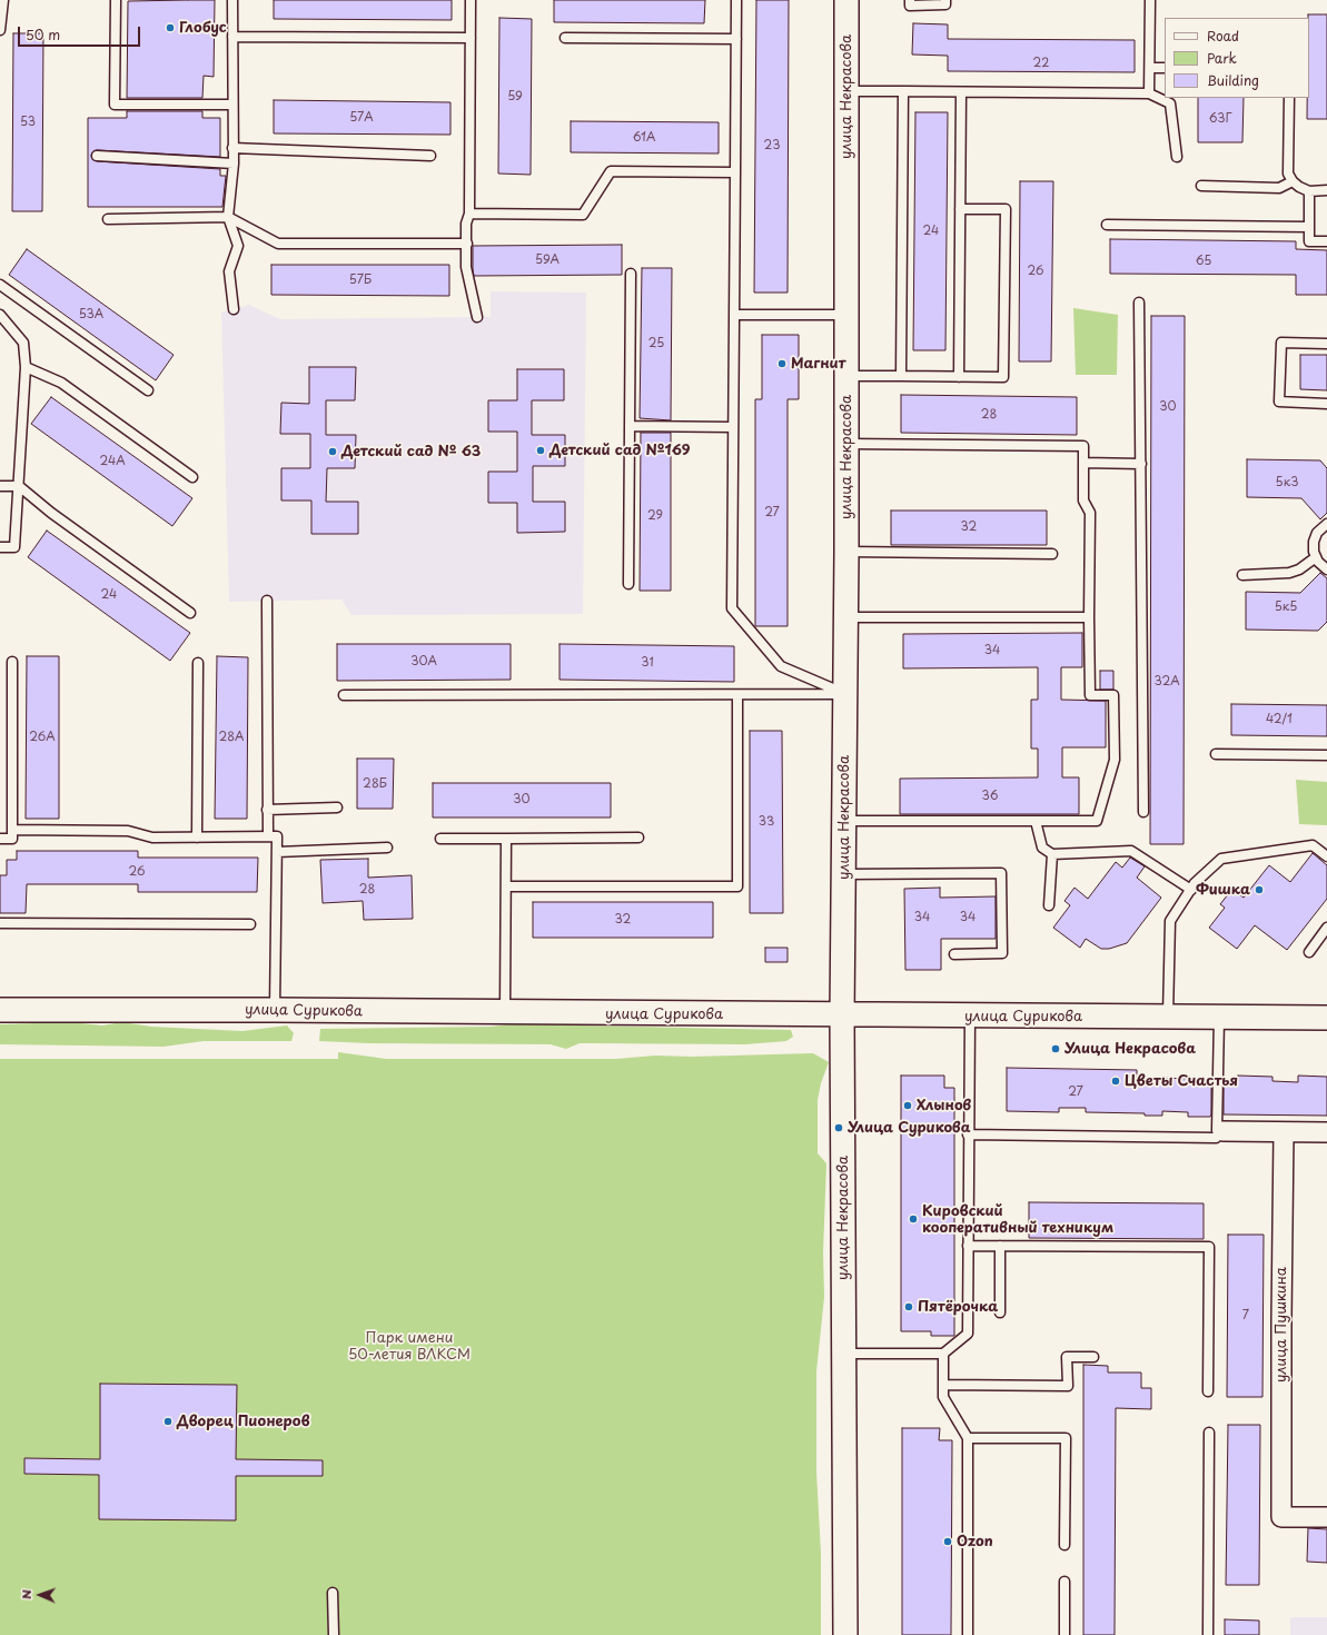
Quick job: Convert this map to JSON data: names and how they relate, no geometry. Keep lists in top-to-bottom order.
{
  "streets": {
    "street": ["улица Некрасова", "улица Сурикова", "улица Пушкина"]
  },
  "crossings": [
    ["улица Некрасова", "улица Сурикова"]
  ],
  "parks": ["Парк имени 50-летия ВЛКСМ"],
  "places": [
    "Глобус",
    "Магнит",
    "Детский сад №169",
    "Детский сад № 63",
    "Фишка",
    "Улица Некрасова",
    "Цветы Счастья",
    "Хлынов",
    "Улица Сурикова",
    "Кировский кооперативный техникум",
    "Пятёрочка",
    "Дворец Пионеров",
    "Ozon"
  ],
  "house_numbers": [
    "22",
    "59",
    "57А",
    "63Г",
    "53",
    "61А",
    "23",
    "24",
    "59А",
    "65",
    "26",
    "57Б",
    "53А",
    "25",
    "30",
    "28",
    "24А",
    "5к3",
    "27",
    "29",
    "32",
    "24",
    "5к5",
    "34",
    "30А",
    "31",
    "32А",
    "42/1",
    "26А",
    "28А",
    "28Б",
    "36",
    "30",
    "33",
    "26",
    "28",
    "34",
    "34",
    "32",
    "27",
    "7"
  ],
  "legend": ["Road", "Park", "Building"],
  "scale_bar": "50 m",
  "north": "left"
}
